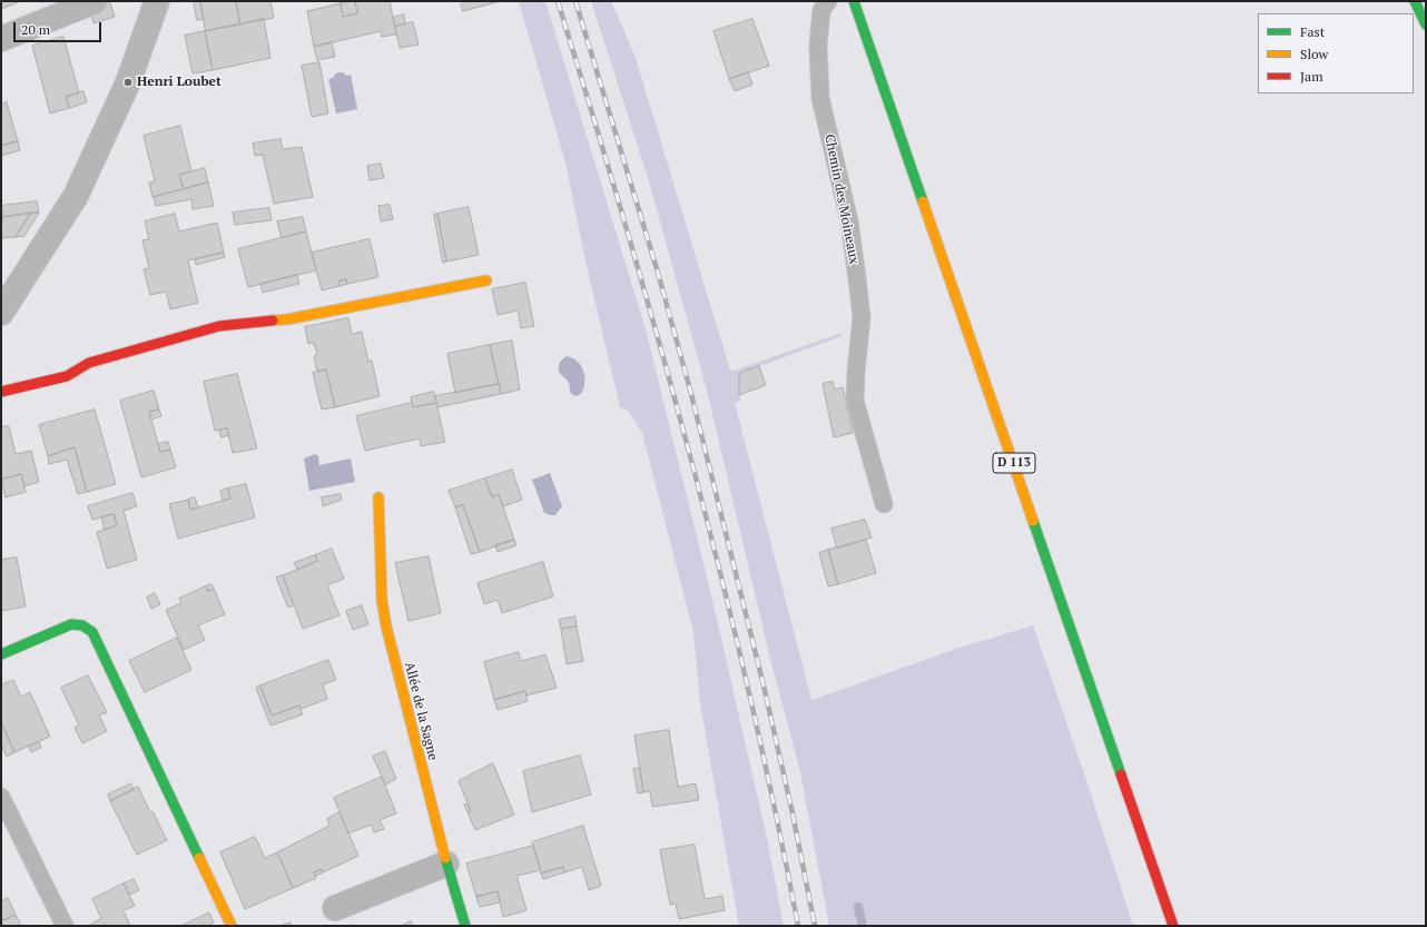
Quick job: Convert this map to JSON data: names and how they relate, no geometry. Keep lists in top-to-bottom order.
{
  "streets": {
    "main road": ["D 113", "Allée de la Sagne"],
    "lane": ["Chemin des Moineaux"]
  },
  "places": ["Henri Loubet"],
  "legend": ["Fast", "Slow", "Jam"],
  "scale_bar": "20 m"
}
